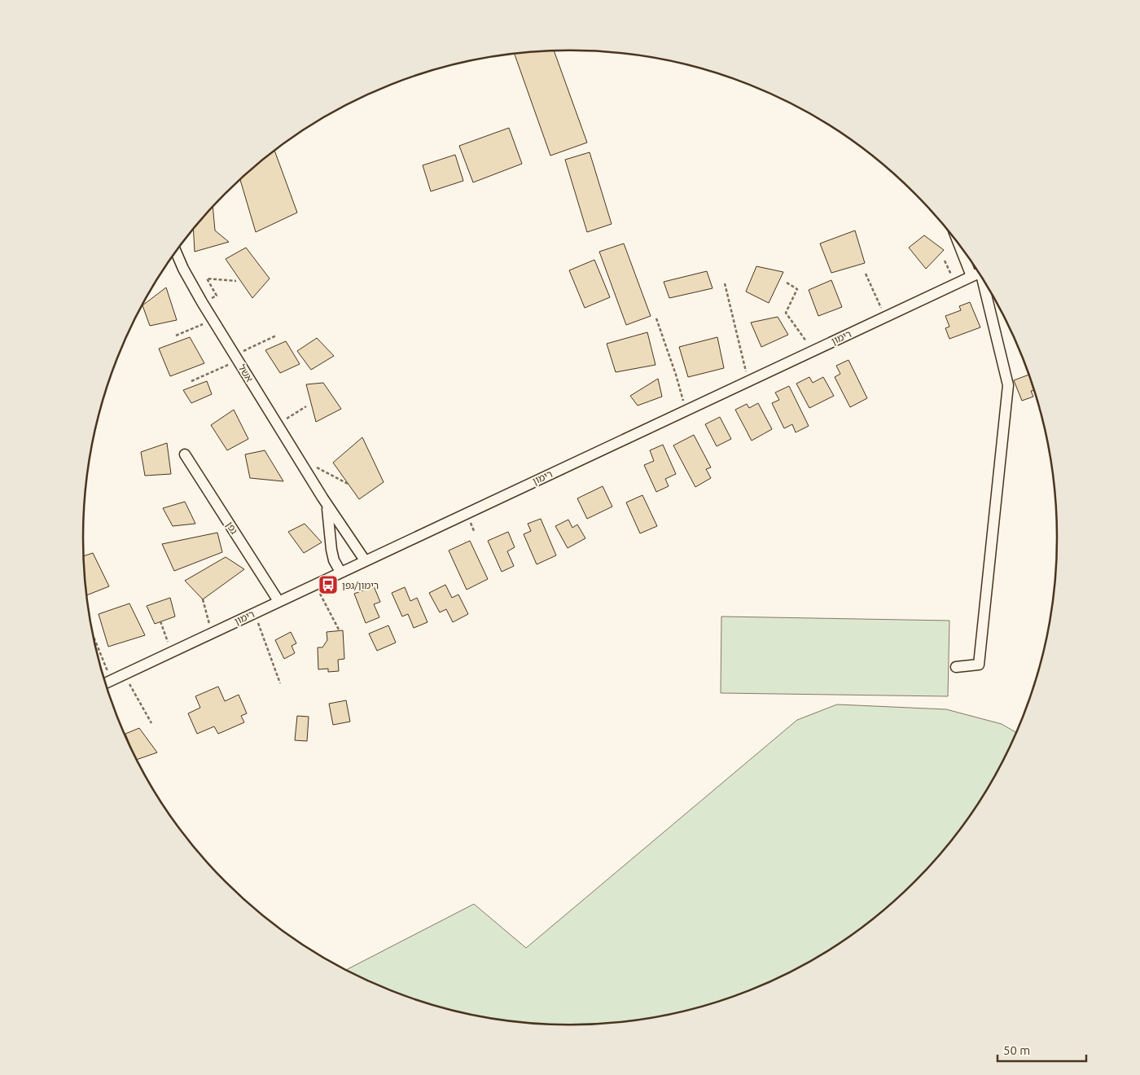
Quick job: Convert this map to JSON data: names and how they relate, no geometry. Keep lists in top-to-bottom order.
{
  "streets": {
    "street": ["רימון", "אשל", "גפן"]
  },
  "crossings": [
    ["רימון", "אשל"],
    ["רימון", "גפן"]
  ],
  "places": {
    "bus stop": ["רימון/גפן"]
  },
  "scale_bar": "50 m"
}
